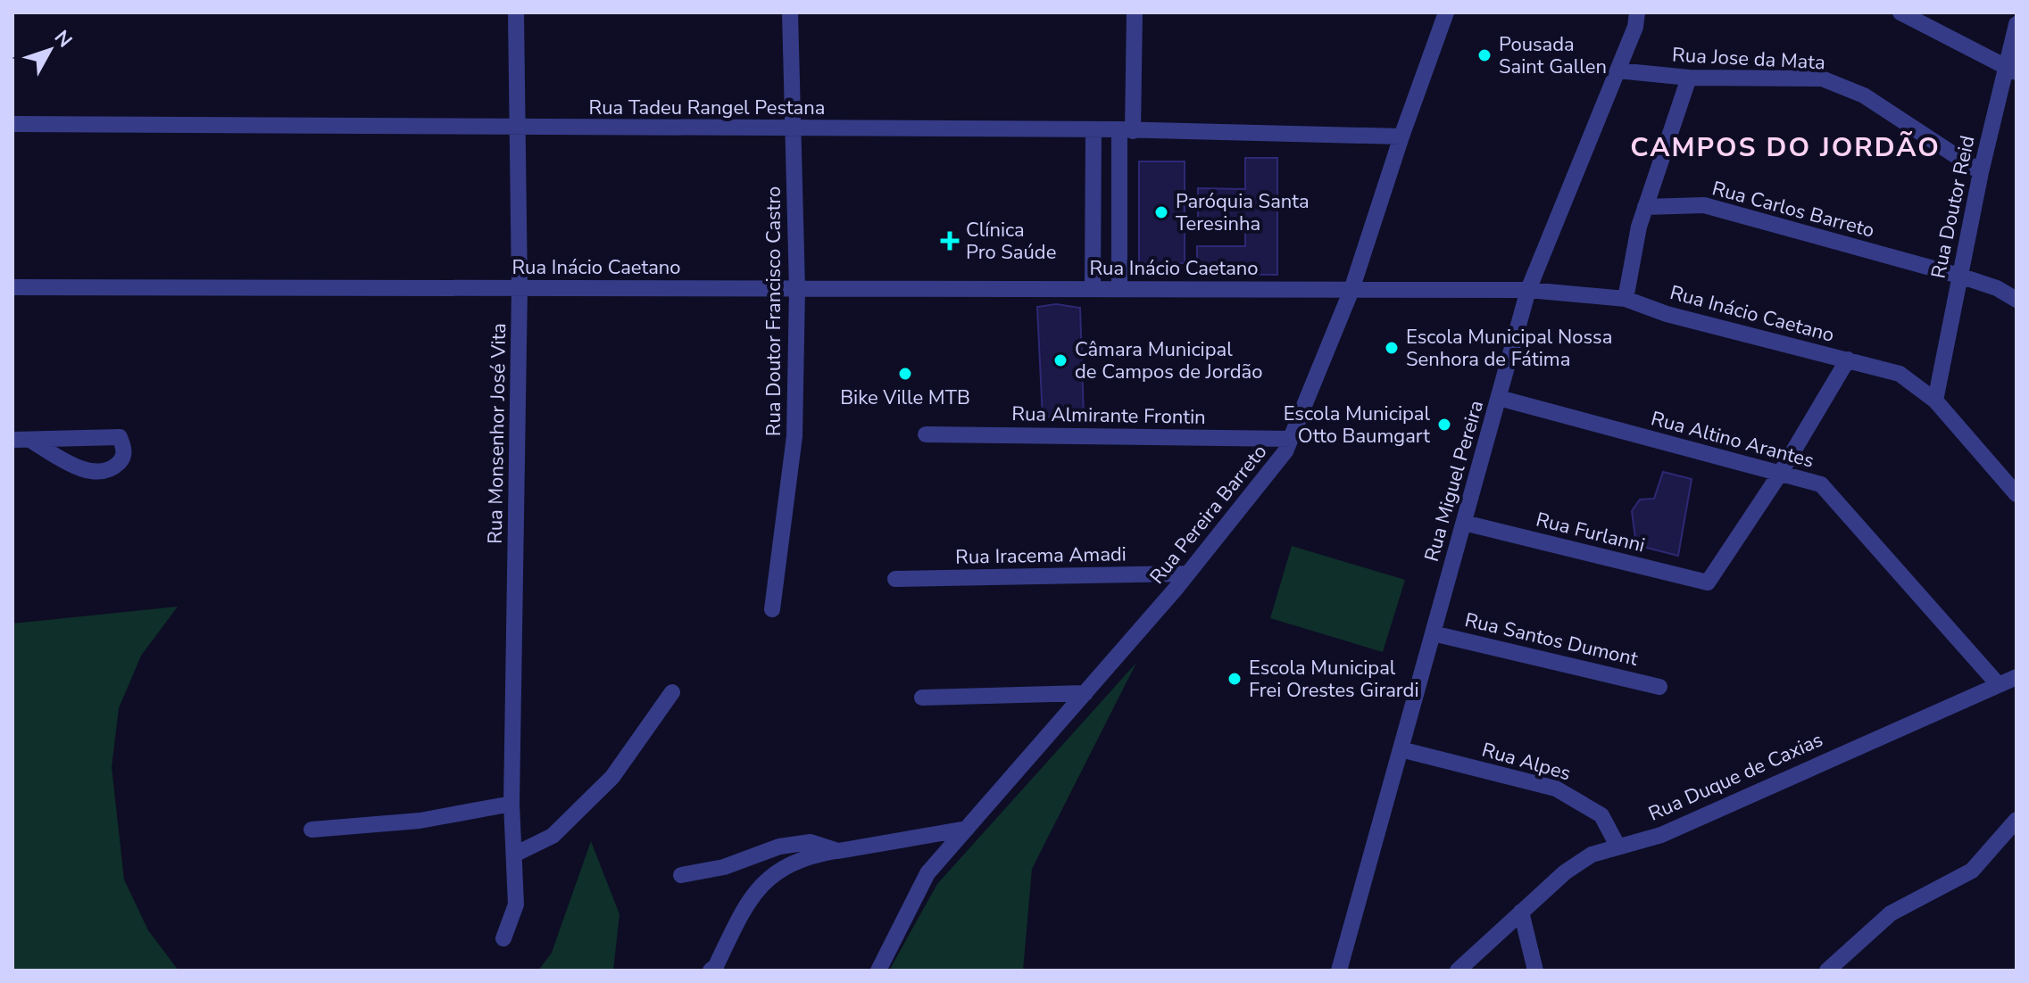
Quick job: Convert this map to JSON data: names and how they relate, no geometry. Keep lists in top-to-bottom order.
{
  "streets": {
    "street": [
      "Rua Jose da Mata",
      "Rua Tadeu Rangel Pestana",
      "Rua Doutor Reid",
      "Rua Carlos Barreto",
      "Rua Inácio Caetano",
      "Rua Doutor Francisco Castro",
      "Rua Almirante Frontin",
      "Rua Monsenhor José Vita",
      "Rua Altino Arantes",
      "Rua Miguel Pereira",
      "Rua Pereira Barreto",
      "Rua Furlanni",
      "Rua Iracema Amadi",
      "Rua Santos Dumont",
      "Rua Alpes",
      "Rua Duque de Caxias"
    ]
  },
  "crossings": [
    ["Rua Jose da Mata", "Rua Doutor Reid"],
    ["Rua Jose da Mata", "Rua Miguel Pereira"],
    ["Rua Tadeu Rangel Pestana", "Rua Doutor Francisco Castro"],
    ["Rua Tadeu Rangel Pestana", "Rua Monsenhor José Vita"],
    ["Rua Tadeu Rangel Pestana", "Rua Pereira Barreto"],
    ["Rua Doutor Reid", "Rua Carlos Barreto"],
    ["Rua Doutor Reid", "Rua Inácio Caetano"],
    ["Rua Inácio Caetano", "Rua Doutor Francisco Castro"],
    ["Rua Inácio Caetano", "Rua Monsenhor José Vita"],
    ["Rua Inácio Caetano", "Rua Miguel Pereira"],
    ["Rua Inácio Caetano", "Rua Pereira Barreto"],
    ["Rua Almirante Frontin", "Rua Pereira Barreto"],
    ["Rua Altino Arantes", "Rua Miguel Pereira"],
    ["Rua Altino Arantes", "Rua Furlanni"],
    ["Rua Altino Arantes", "Rua Duque de Caxias"],
    ["Rua Miguel Pereira", "Rua Furlanni"],
    ["Rua Miguel Pereira", "Rua Santos Dumont"],
    ["Rua Miguel Pereira", "Rua Alpes"],
    ["Rua Pereira Barreto", "Rua Iracema Amadi"],
    ["Rua Alpes", "Rua Duque de Caxias"]
  ],
  "districts": ["CAMPOS DO JORDÃO"],
  "places": {
    "other": [
      "Pousada Saint Gallen",
      "Paróquia Santa Teresinha",
      "Escola Municipal Nossa Senhora de Fátima",
      "Câmara Municipal de Campos de Jordão",
      "Bike Ville MTB",
      "Escola Municipal Otto Baumgart",
      "Escola Municipal Frei Orestes Girardi"
    ],
    "health": ["Clínica Pro Saúde"]
  },
  "north": "top right"
}
